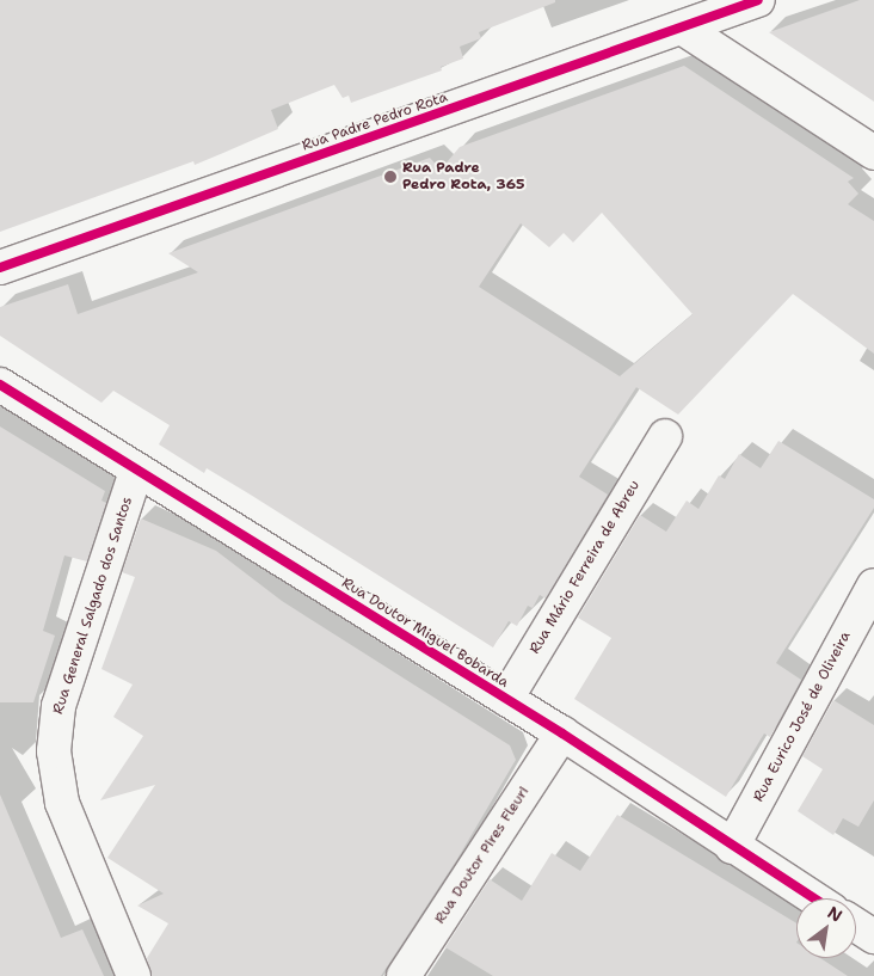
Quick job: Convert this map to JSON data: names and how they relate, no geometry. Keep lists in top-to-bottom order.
{
  "streets": {
    "street": [
      "Rua Padre Pedro Rota",
      "Rua Mário Ferreira de Abreu",
      "Rua General Salgado dos Santos",
      "Rua Doutor Miguel Bobarda",
      "Rua Eurico José de Oliveira",
      "Rua Doutor Pires Fleuri"
    ]
  },
  "crossings": [
    ["Rua Mário Ferreira de Abreu", "Rua Doutor Miguel Bobarda"],
    ["Rua General Salgado dos Santos", "Rua Doutor Miguel Bobarda"],
    ["Rua Doutor Miguel Bobarda", "Rua Eurico José de Oliveira"],
    ["Rua Doutor Miguel Bobarda", "Rua Doutor Pires Fleuri"]
  ],
  "places": ["Rua Padre Pedro Rota, 365"],
  "north": "top right"
}
